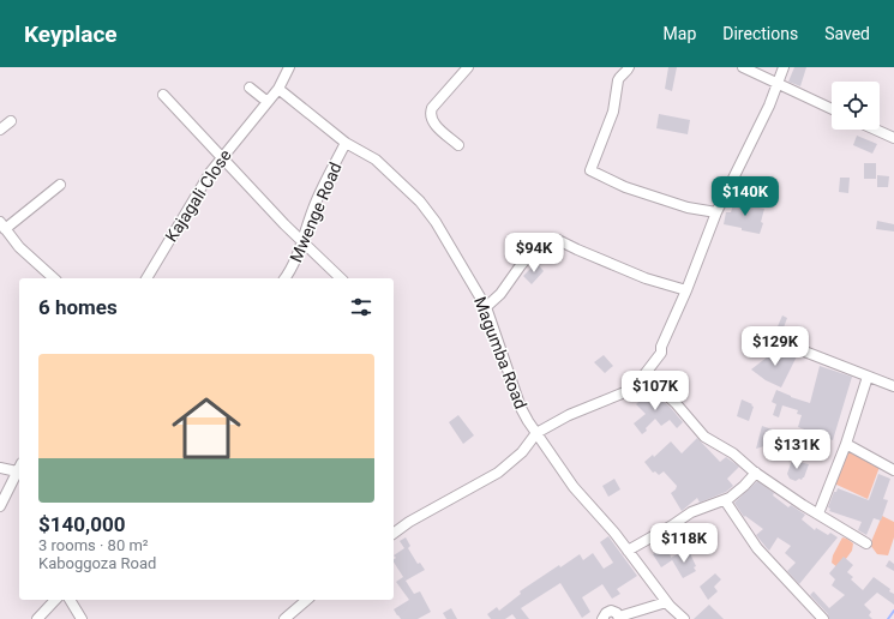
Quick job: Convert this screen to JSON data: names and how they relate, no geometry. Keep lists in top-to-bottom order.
{
  "streets": {
    "street": ["Kajagali Close", "Mwenge Road", "Magumba Road"]
  },
  "crossings": [
    ["Kajagali Close", "Magumba Road"],
    ["Mwenge Road", "Magumba Road"]
  ],
  "page": {
    "header": "Keyplace",
    "nav": ["Map", "Directions", "Saved"],
    "price": [
      "$140K",
      "$94K",
      "$129K",
      "$107K",
      "$131K",
      "$118K"
    ],
    "heading": "6 homes",
    "list": [
      {
        "name": "$140,000",
        "note": "3 rooms · 80 m² · Kaboggoza Road"
      }
    ]
  }
}
